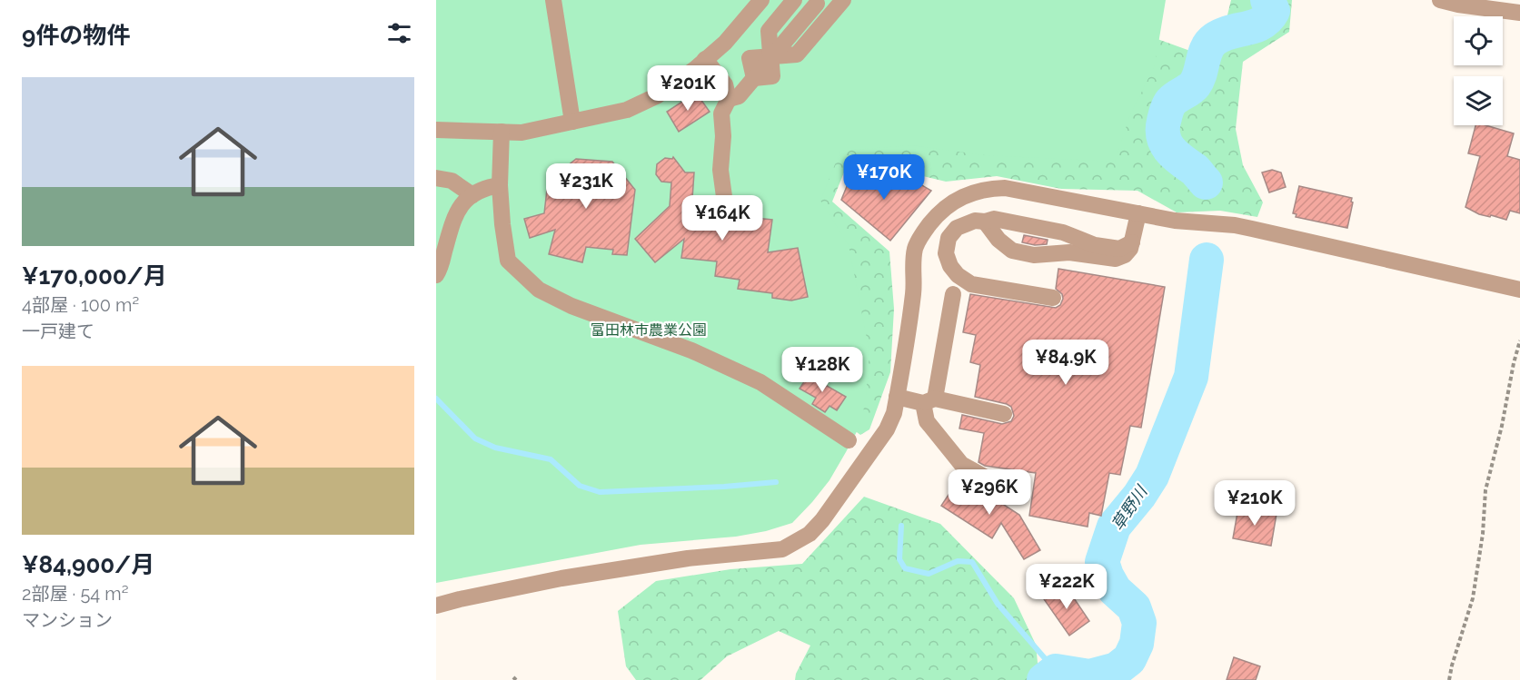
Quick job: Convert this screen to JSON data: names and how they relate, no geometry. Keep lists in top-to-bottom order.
{
  "water": ["草野川"],
  "parks": ["富田林市農業公園"],
  "page": {
    "heading": "9件の物件",
    "list": [
      {
        "name": "¥170,000/月",
        "note": "4部屋 · 100 m² · 一戸建て"
      },
      {
        "name": "¥84,900/月",
        "note": "2部屋 · 54 m² · マンション"
      }
    ],
    "price": [
      "¥201K",
      "¥170K",
      "¥231K",
      "¥164K",
      "¥84.9K",
      "¥128K",
      "¥296K",
      "¥210K",
      "¥222K"
    ]
  }
}
